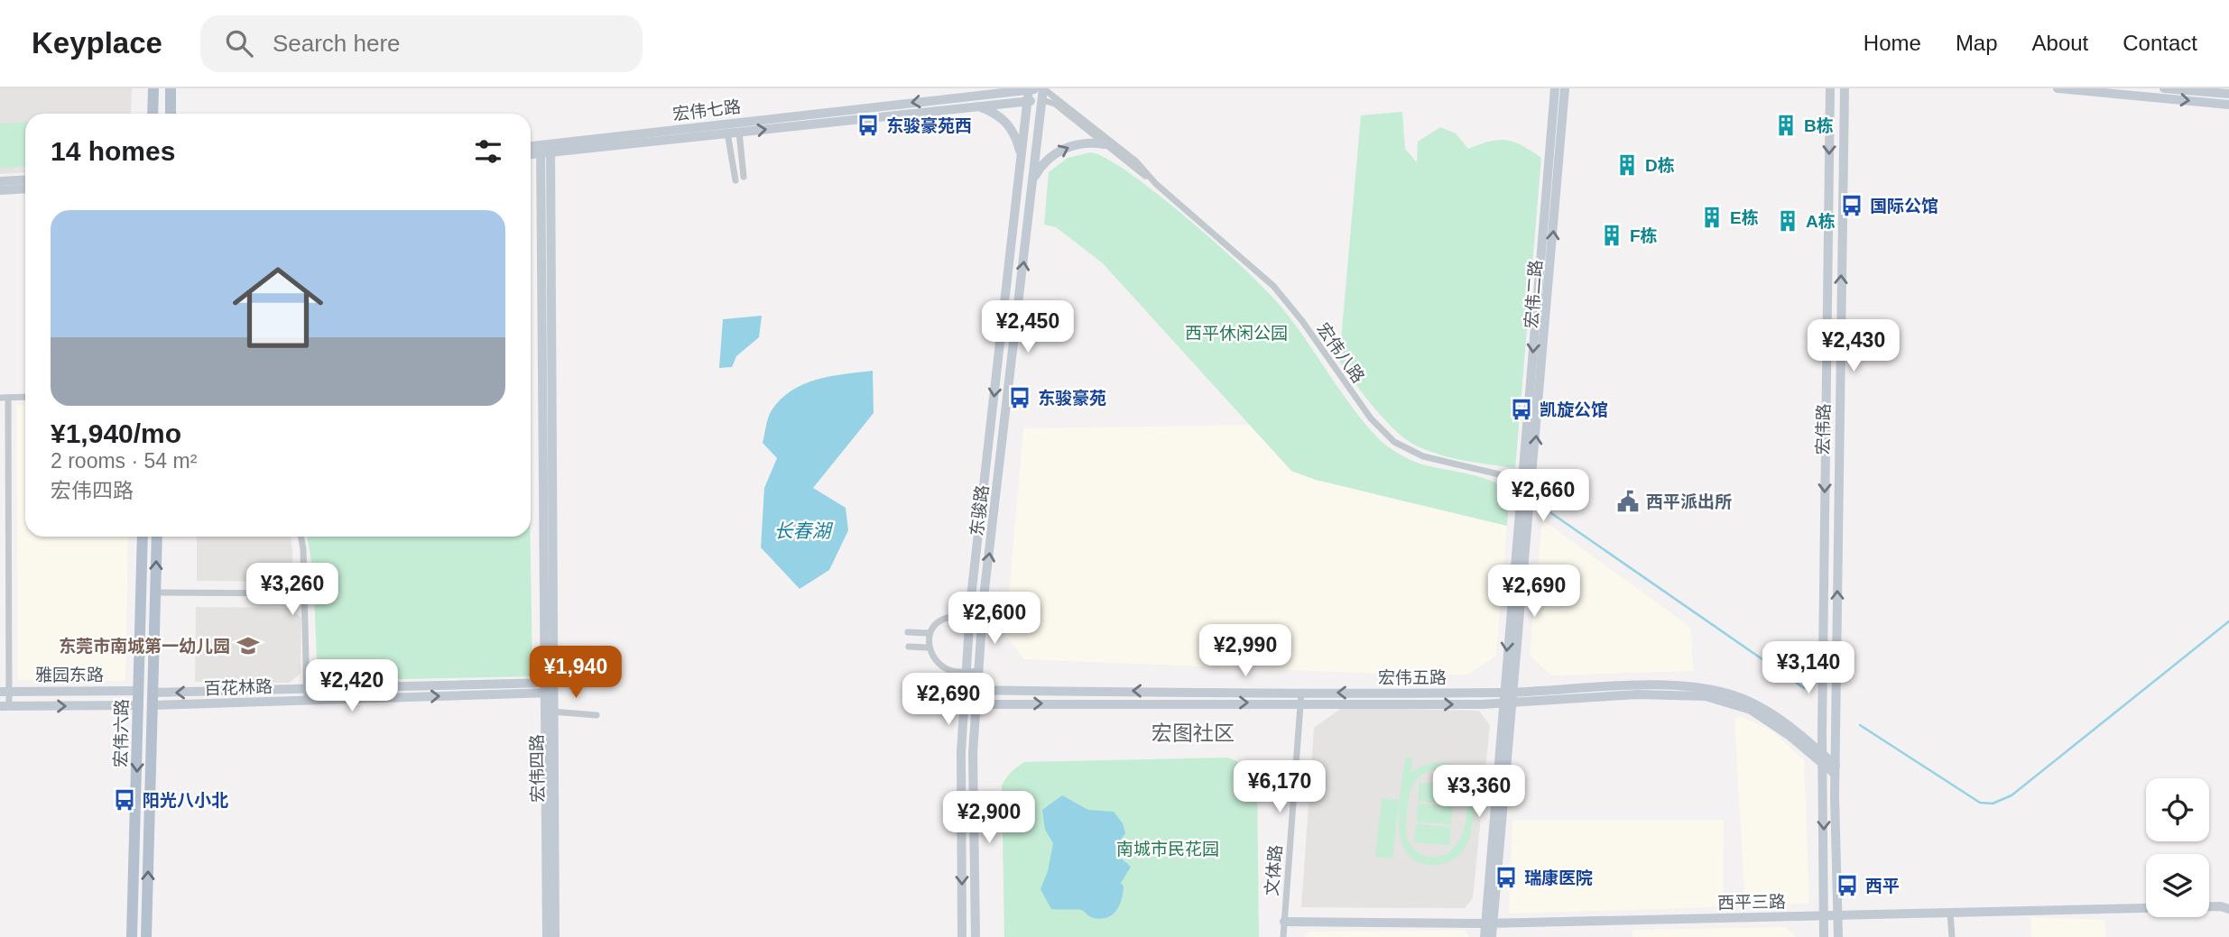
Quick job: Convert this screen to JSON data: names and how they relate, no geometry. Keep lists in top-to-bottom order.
{
  "streets": {
    "main road": ["宏伟六路"],
    "street": [
      "宏伟七路",
      "宏伟二路",
      "宏伟八路",
      "宏伟路",
      "东骏路",
      "雅园东路",
      "宏伟五路",
      "百花林路",
      "宏伟四路",
      "文体路",
      "西平三路"
    ]
  },
  "crossings": [
    ["宏伟七路", "宏伟八路"],
    ["宏伟七路", "东骏路"],
    ["宏伟七路", "宏伟四路"],
    ["宏伟二路", "宏伟八路"],
    ["宏伟二路", "宏伟五路"],
    ["宏伟八路", "东骏路"],
    ["宏伟路", "宏伟五路"],
    ["东骏路", "宏伟五路"],
    ["雅园东路", "宏伟六路"],
    ["宏伟五路", "文体路"],
    ["百花林路", "宏伟六路"],
    ["百花林路", "宏伟四路"],
    ["文体路", "西平三路"]
  ],
  "districts": ["宏图社区"],
  "water": ["长春湖"],
  "parks": ["西平休闲公园", "南城市民花园"],
  "places": {
    "bus stop": [
      "东骏豪苑西",
      "国际公馆",
      "东骏豪苑",
      "凯旋公馆",
      "阳光八小北",
      "瑞康医院",
      "西平"
    ],
    "building": [
      "B栋",
      "D栋",
      "E栋",
      "A栋",
      "F栋"
    ],
    "public building": ["西平派出所"],
    "school or university": ["东莞市南城第一幼儿园"]
  },
  "page": {
    "header": "Keyplace",
    "search": "Search here",
    "nav": [
      "Home",
      "Map",
      "About",
      "Contact"
    ],
    "heading": "14 homes",
    "list": [
      {
        "name": "¥1,940/mo",
        "note": "2 rooms · 54 m² · 宏伟四路"
      }
    ],
    "price": [
      "¥2,450",
      "¥2,430",
      "¥2,660",
      "¥3,260",
      "¥2,690",
      "¥2,600",
      "¥2,990",
      "¥3,140",
      "¥1,940",
      "¥2,420",
      "¥2,690",
      "¥6,170",
      "¥3,360",
      "¥2,900"
    ]
  }
}
